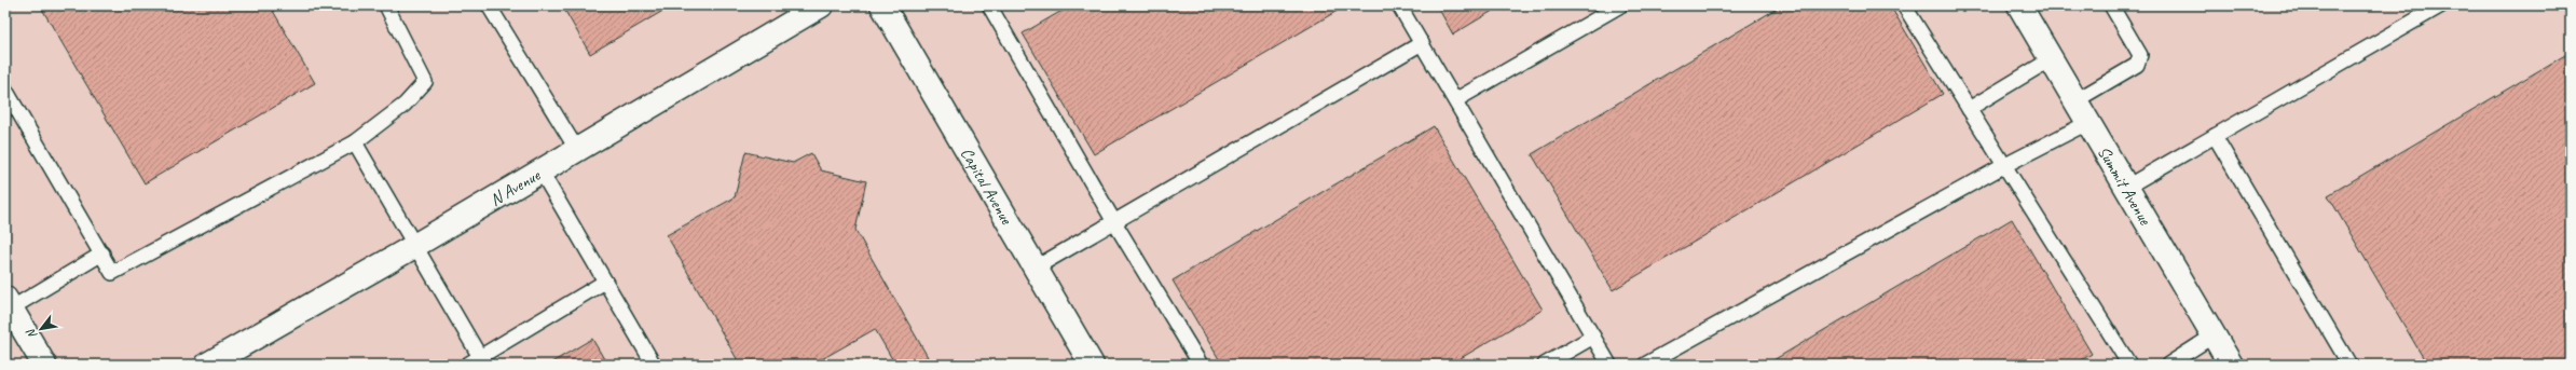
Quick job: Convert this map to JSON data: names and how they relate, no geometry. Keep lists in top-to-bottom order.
{
  "streets": {
    "street": ["Capital Avenue", "Summit Avenue", "N Avenue"]
  },
  "north": "bottom left"
}
